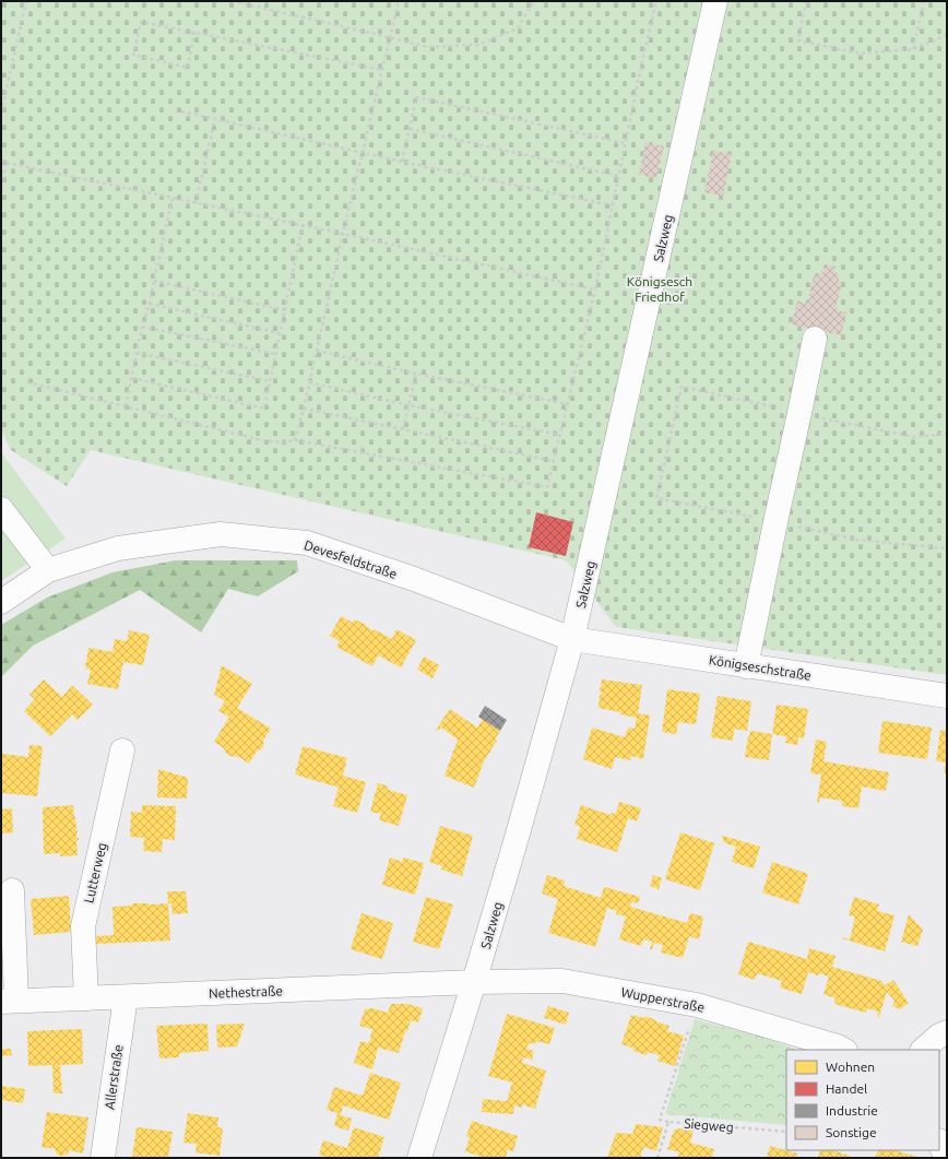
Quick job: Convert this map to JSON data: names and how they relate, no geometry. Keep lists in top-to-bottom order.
{
  "streets": {
    "street": [
      "Salzweg",
      "Devesfeldstraße",
      "Königseschstraße",
      "Lutterweg",
      "Nethestraße",
      "Wupperstraße",
      "Allerstraße"
    ],
    "path": ["Siegweg"]
  },
  "crossings": [
    ["Salzweg", "Devesfeldstraße"],
    ["Salzweg", "Königseschstraße"],
    ["Salzweg", "Nethestraße"],
    ["Salzweg", "Wupperstraße"],
    ["Devesfeldstraße", "Königseschstraße"],
    ["Lutterweg", "Nethestraße"],
    ["Nethestraße", "Wupperstraße"],
    ["Nethestraße", "Allerstraße"]
  ],
  "parks": ["Königsesch Friedhof"],
  "legend": [
    "Wohnen",
    "Handel",
    "Industrie",
    "Sonstige"
  ]
}
